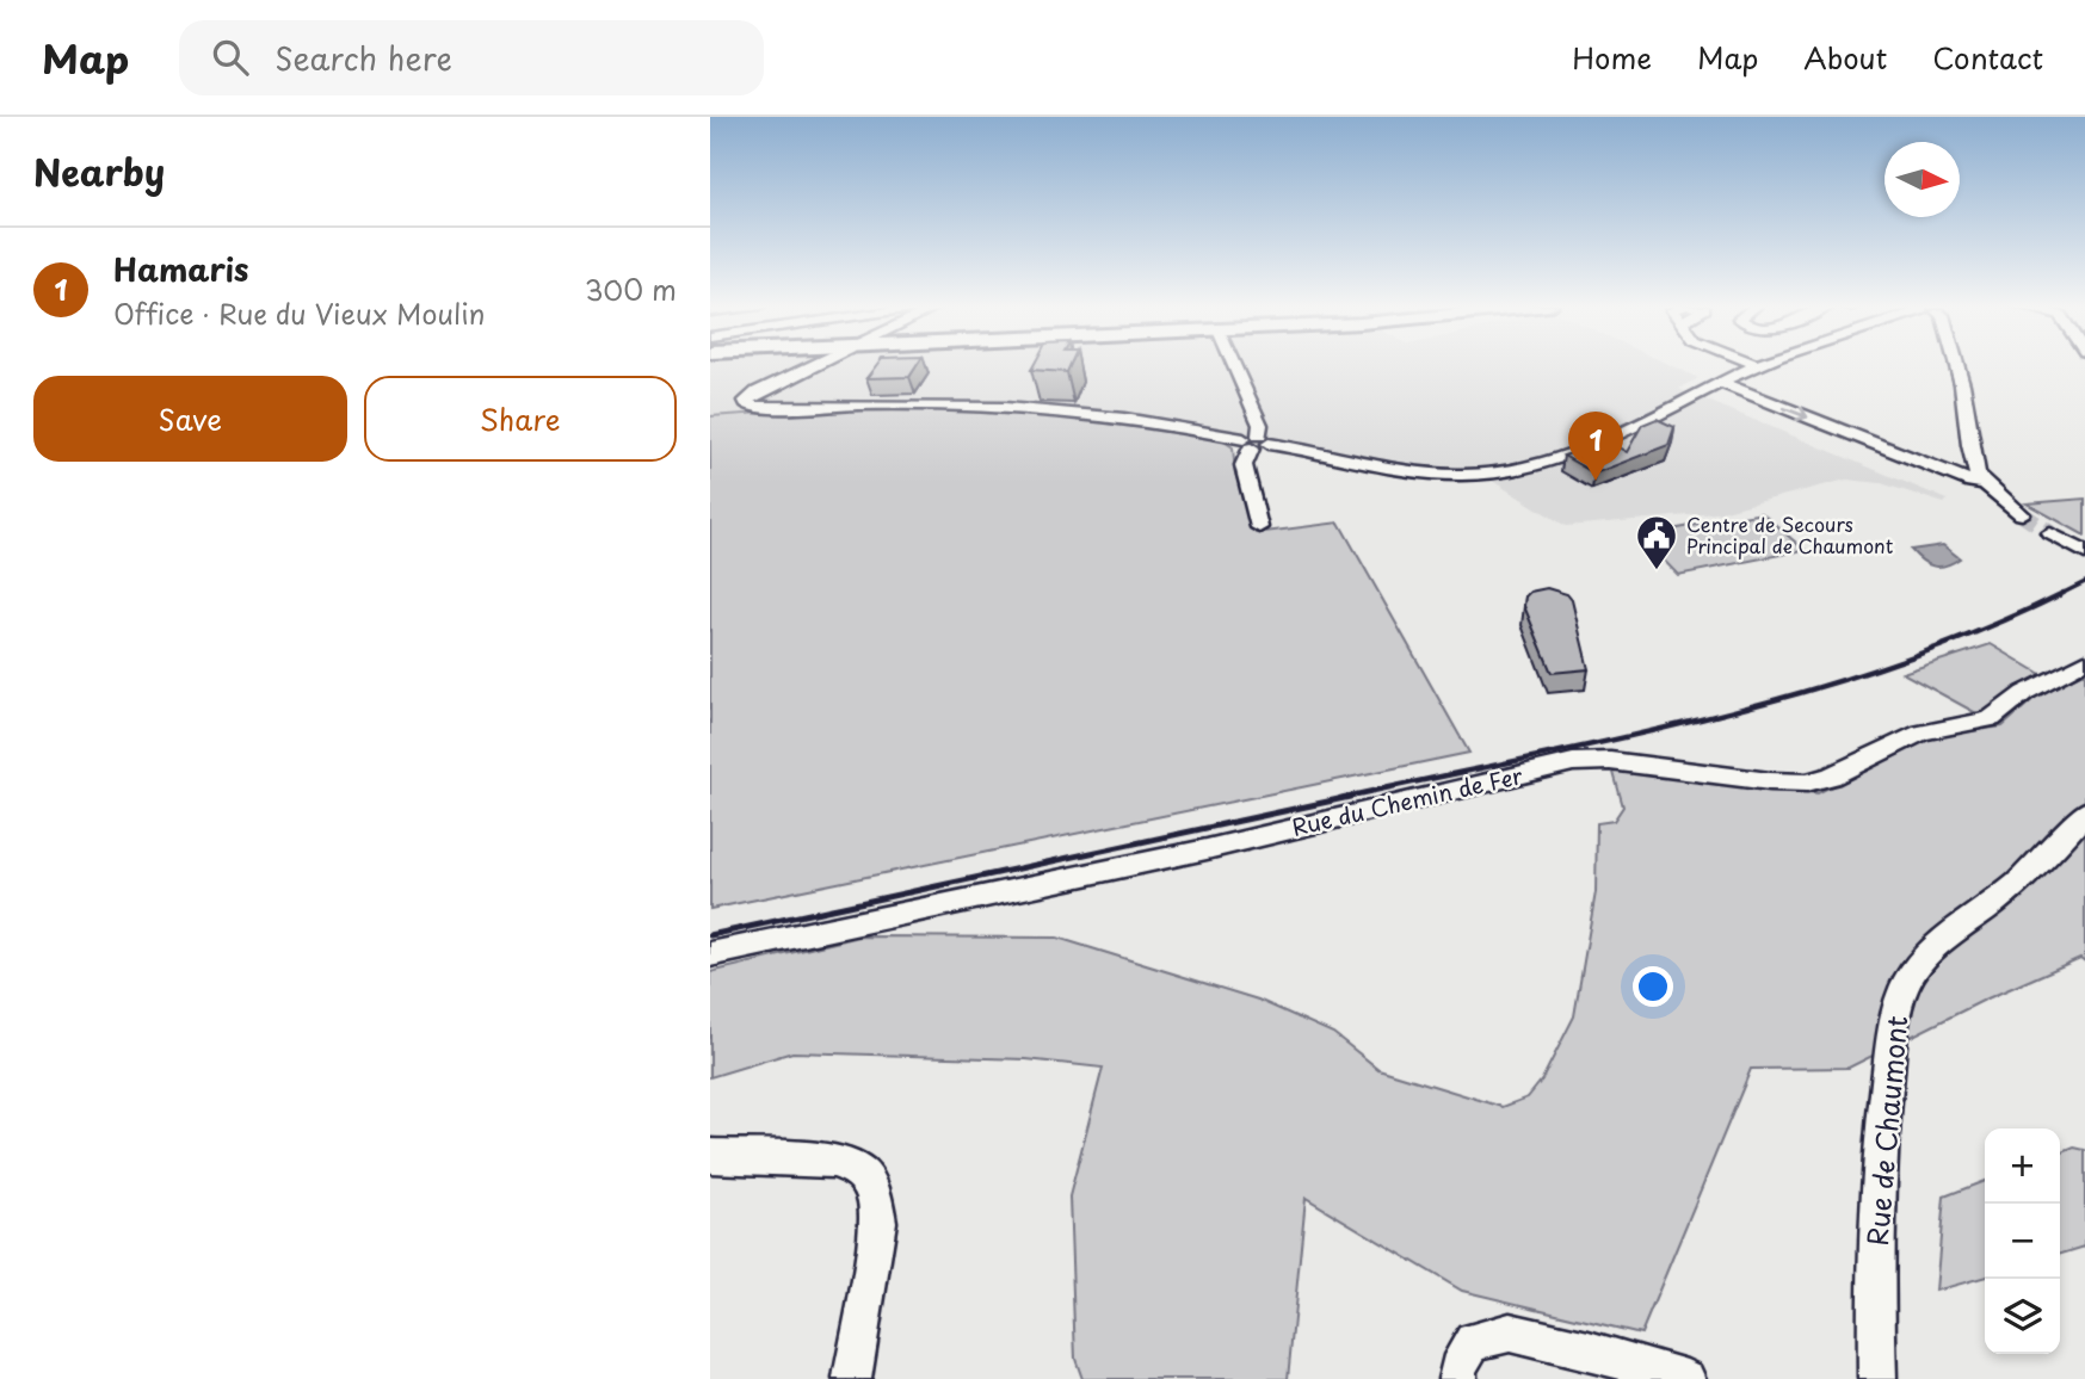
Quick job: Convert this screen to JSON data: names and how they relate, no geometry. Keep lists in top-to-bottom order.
{
  "streets": {
    "street": ["Rue du Chemin de Fer", "Rue de Chaumont"]
  },
  "places": {
    "public building": ["Centre de Secours Principal de Chaumont"]
  },
  "north": "right",
  "page": {
    "header": "Map",
    "search": "Search here",
    "nav": [
      "Home",
      "Map",
      "About",
      "Contact"
    ],
    "heading": "Nearby",
    "list": [
      {
        "mark": "1",
        "name": "Hamaris",
        "note": "Office · Rue du Vieux Moulin",
        "value": "300 m"
      }
    ],
    "buttons": ["Save", "Share"],
    "pins": "1",
    "map_buttons": ["+", "−"]
  }
}
